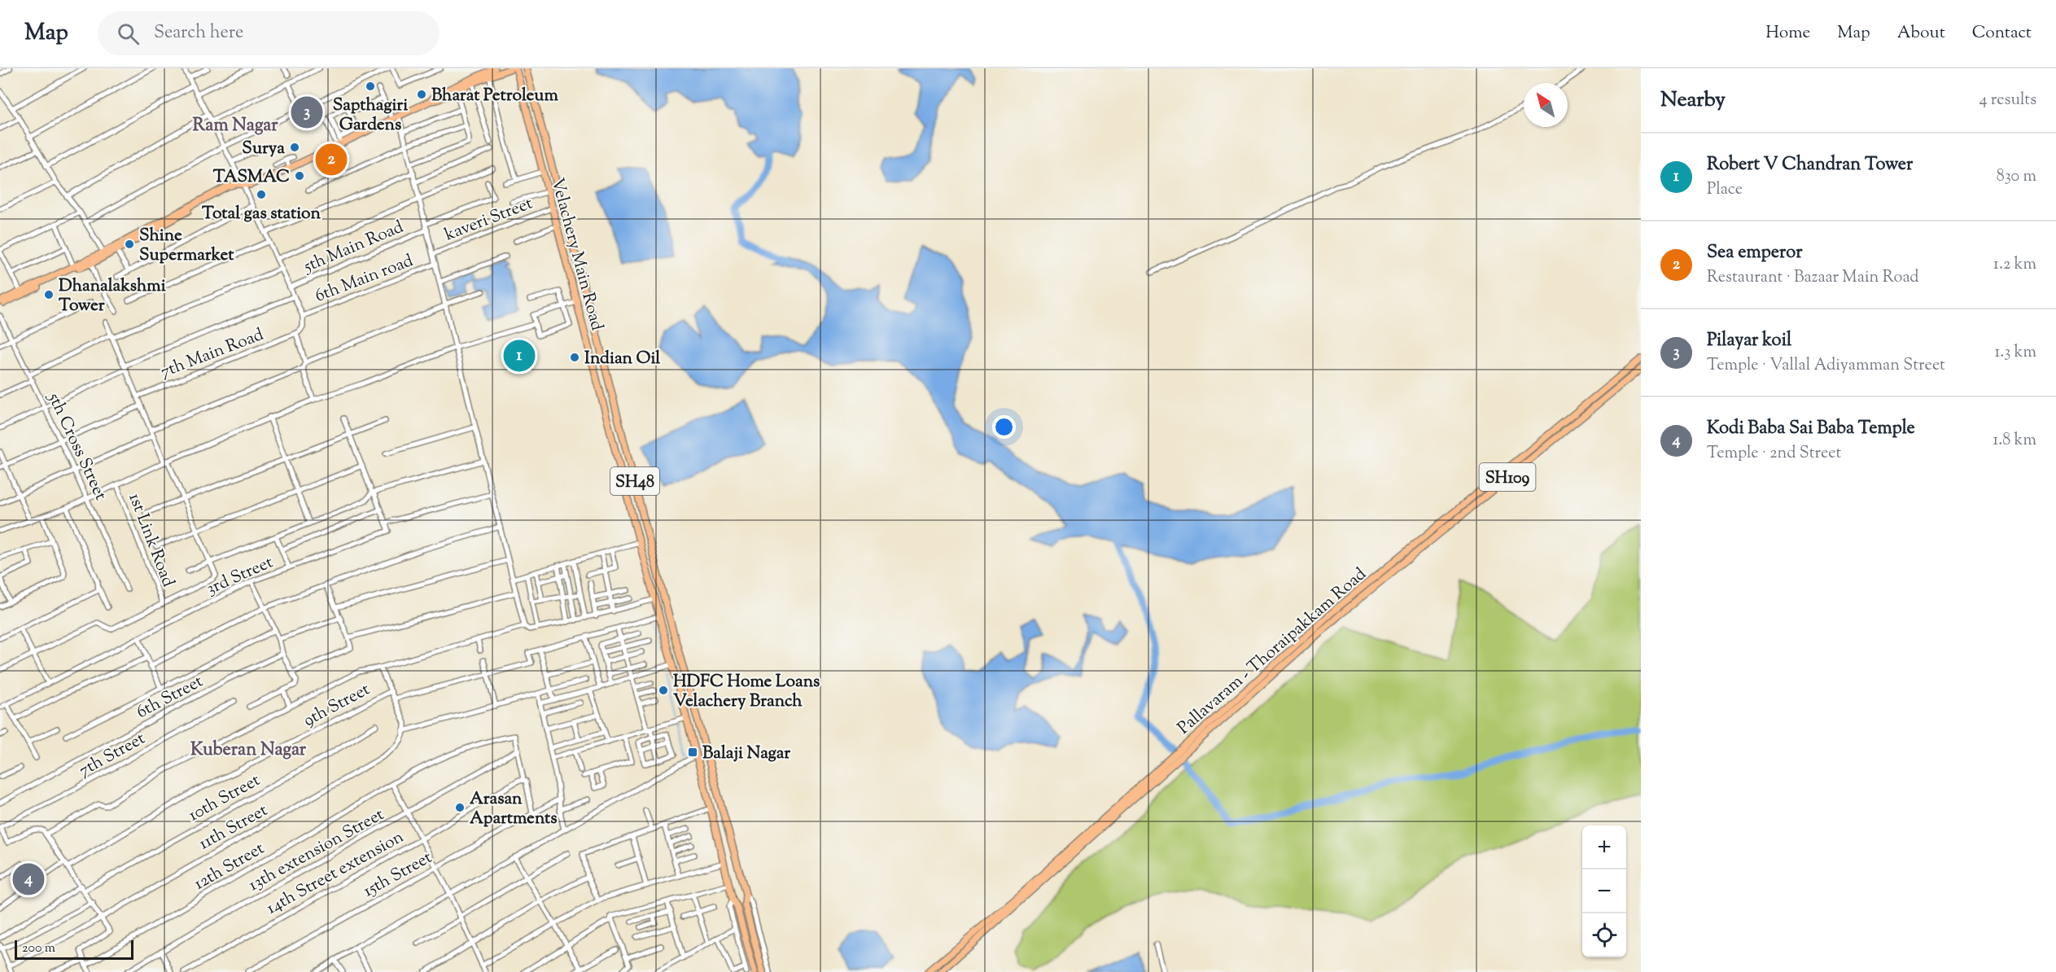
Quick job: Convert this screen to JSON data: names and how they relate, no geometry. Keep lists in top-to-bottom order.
{
  "streets": {
    "main road": [
      "Velachery Main Road",
      "SH109",
      "SH48",
      "Pallavaram - Thoraipakkam Road"
    ],
    "street": [
      "kaveri Street",
      "5th Main Road",
      "6th Main road",
      "7th Main Road",
      "5th Cross Street",
      "1st Link Road",
      "3rd Street",
      "6th Street",
      "9th Street",
      "7th Street",
      "10th Street",
      "11th Street",
      "13th extension Street",
      "12th Street",
      "14th Street extension",
      "15th Street"
    ]
  },
  "crossings": [
    ["kaveri Street", "Velachery Main Road"],
    ["5th Main Road", "5th Cross Street"],
    ["Velachery Main Road", "SH48"],
    ["9th Street", "11th Street"],
    ["13th extension Street", "12th Street"]
  ],
  "districts": ["Ram Nagar", "Kuberan Nagar"],
  "places": {
    "other": [
      "Sapthagiri Gardens",
      "Bharat Petroleum",
      "Surya",
      "TASMAC",
      "Total gas station",
      "Shine Supermarket",
      "Dhanalakshmi Tower",
      "Indian Oil",
      "HDFC Home Loans Velachery Branch",
      "Arasan Apartments"
    ],
    "transit": ["Balaji Nagar"]
  },
  "scale_bar": "200 m",
  "north": "top left",
  "page": {
    "header": "Map",
    "search": "Search here",
    "nav": [
      "Home",
      "Map",
      "About",
      "Contact"
    ],
    "heading": ["Nearby", "4 results"],
    "pins": [
      "3",
      "2",
      "1",
      "4"
    ],
    "list": [
      {
        "mark": "1",
        "name": "Robert V Chandran Tower",
        "note": "Place",
        "value": "830 m"
      },
      {
        "mark": "2",
        "name": "Sea emperor",
        "note": "Restaurant · Bazaar Main Road",
        "value": "1.2 km"
      },
      {
        "mark": "3",
        "name": "Pilayar koil",
        "note": "Temple · Vallal Adiyamman Street",
        "value": "1.3 km"
      },
      {
        "mark": "4",
        "name": "Kodi Baba Sai Baba Temple",
        "note": "Temple · 2nd Street",
        "value": "1.8 km"
      }
    ],
    "map_buttons": ["+", "−"],
    "scale": "200 m"
  }
}
